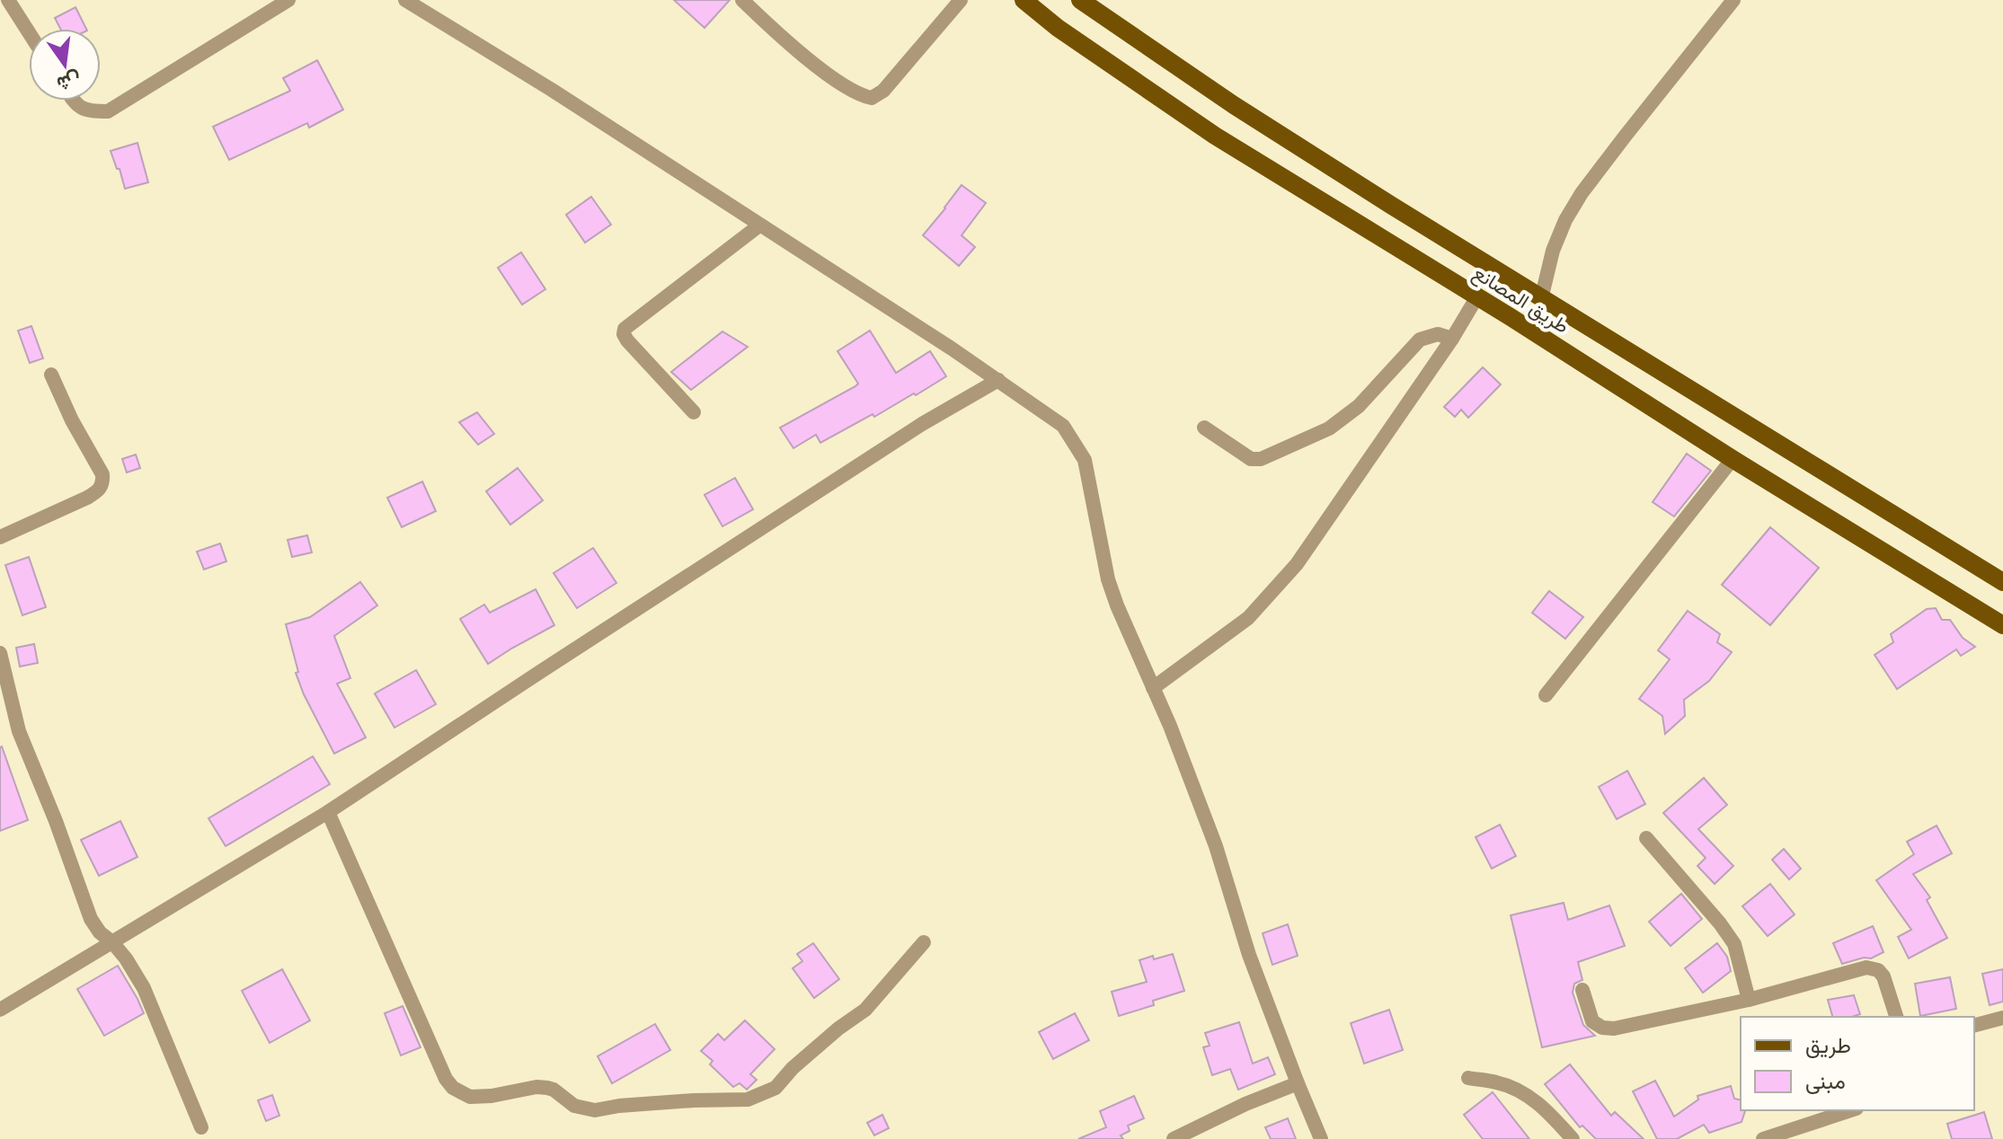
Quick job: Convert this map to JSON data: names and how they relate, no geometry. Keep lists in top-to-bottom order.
{
  "streets": {
    "main road": ["طريق المصانع"]
  },
  "legend": ["طريق", "مبنى"],
  "north": "bottom"
}
